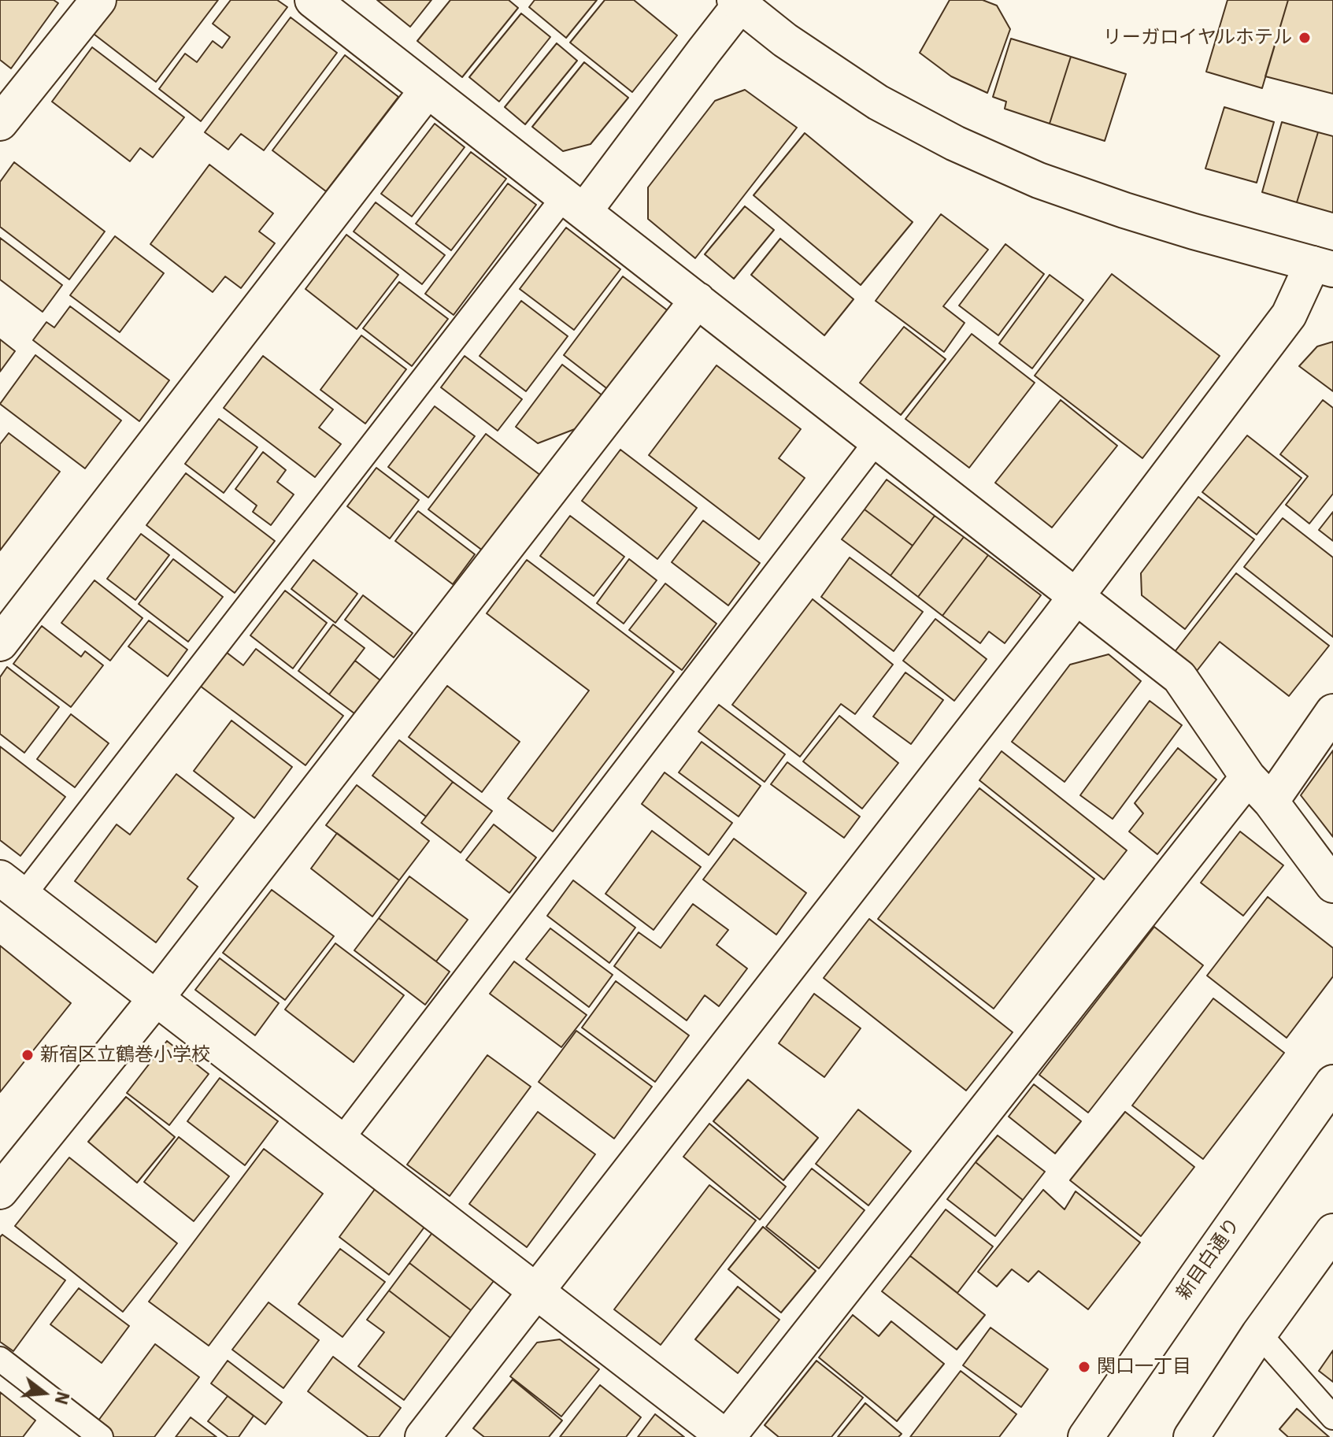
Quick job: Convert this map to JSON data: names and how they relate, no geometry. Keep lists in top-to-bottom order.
{
  "streets": {
    "street": ["新目白通り"]
  },
  "places": ["リーガロイヤルホテル", "新宿区立鶴巻小学校", "関口一丁目"],
  "north": "right"
}
